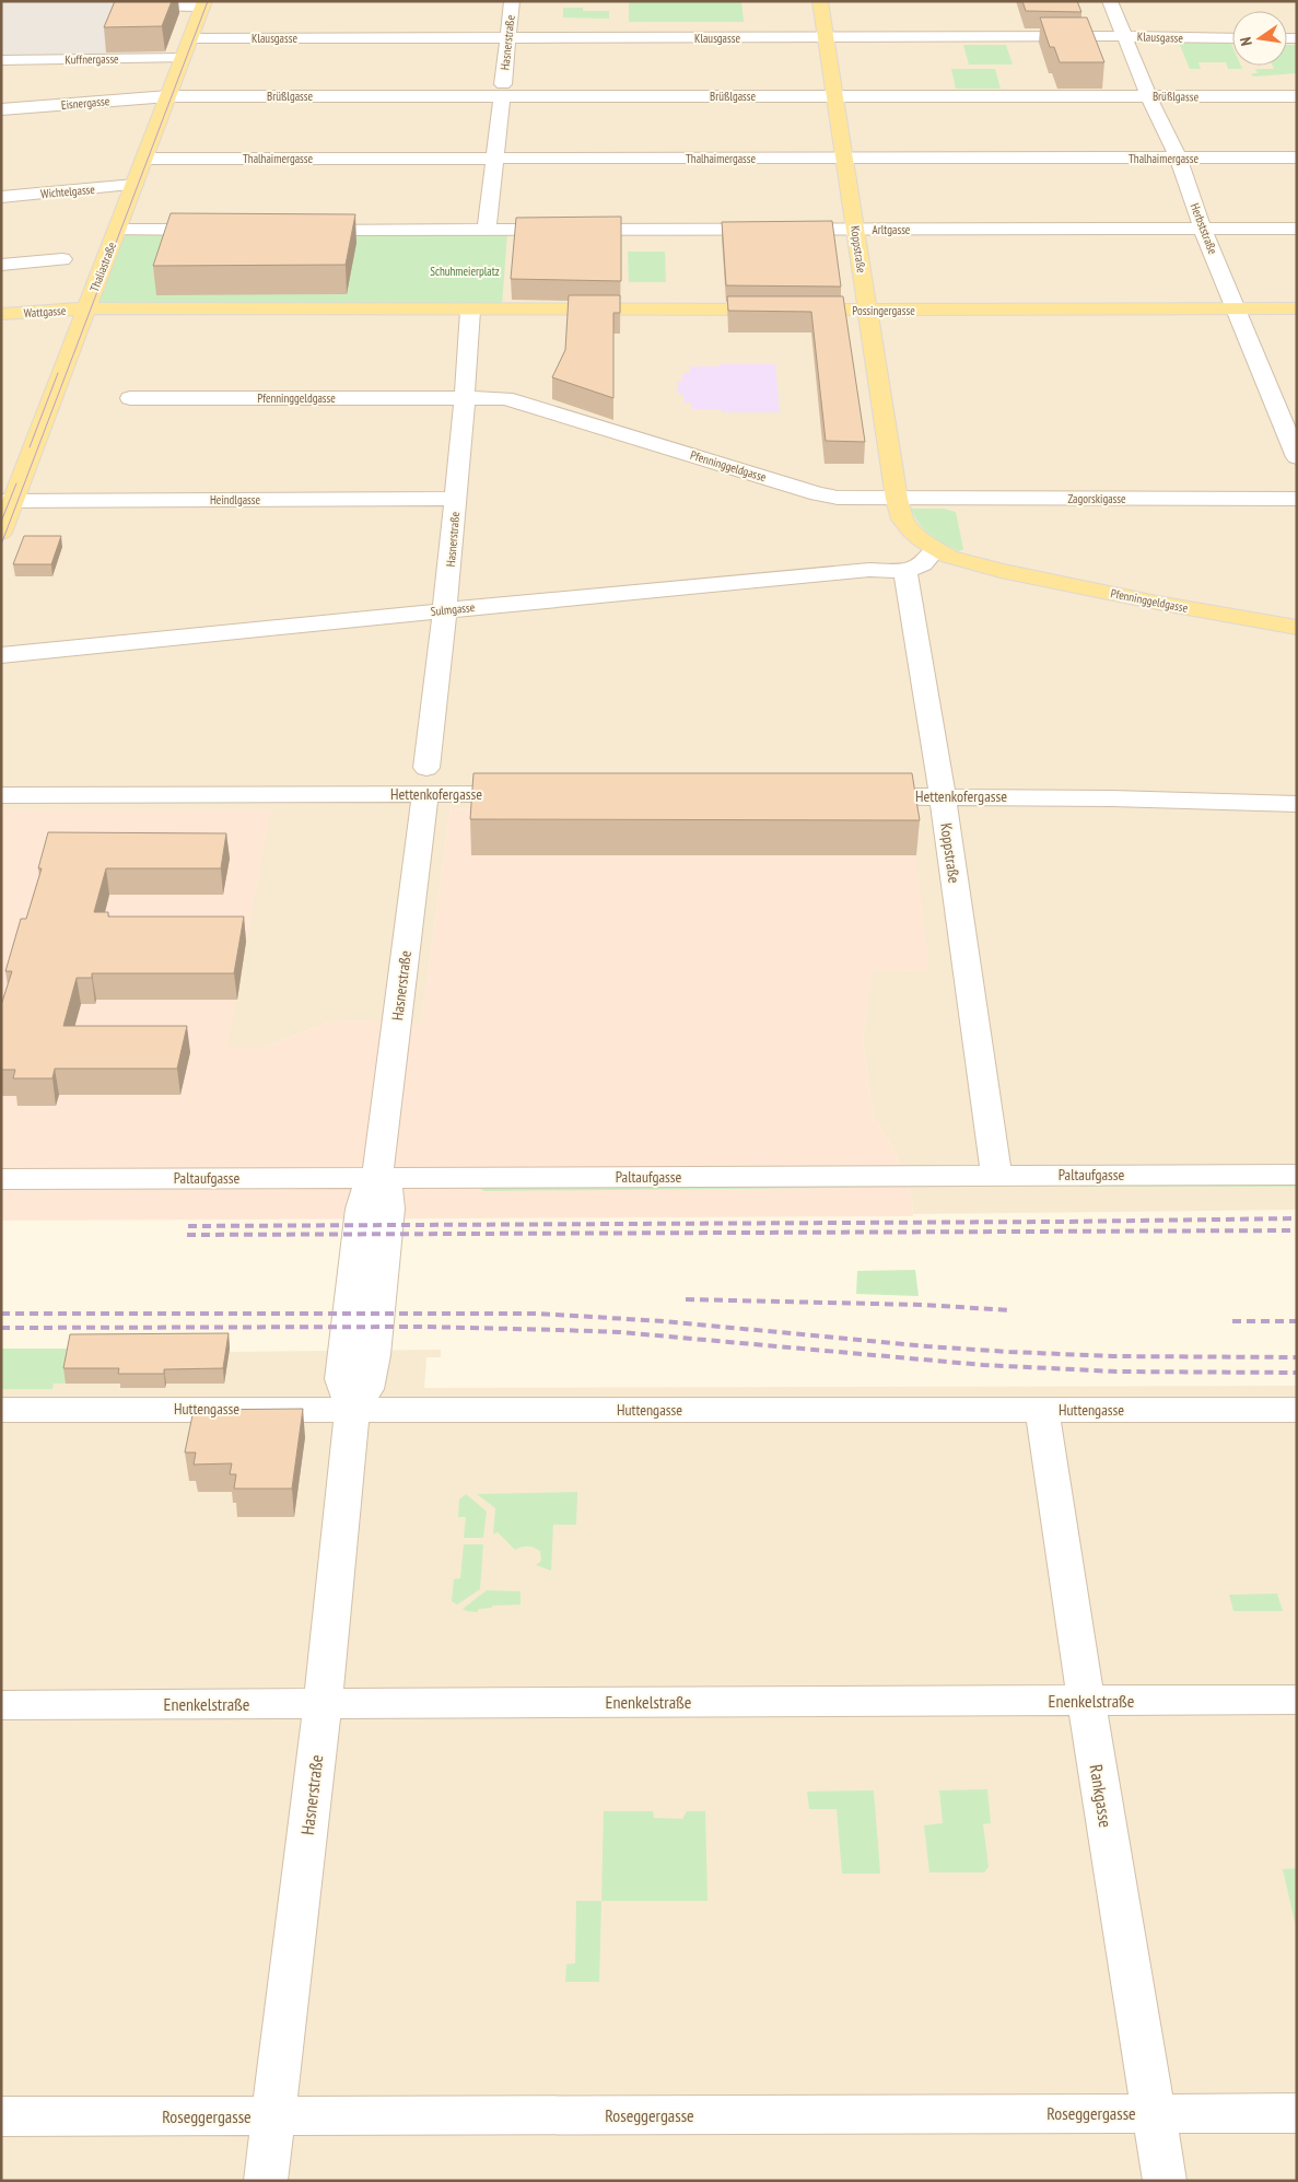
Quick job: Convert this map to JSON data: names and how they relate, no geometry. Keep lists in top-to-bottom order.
{
  "streets": {
    "main road": [
      "Koppstraße",
      "Thaliastraße",
      "Possingergasse",
      "Wattgasse",
      "Pfenninggeldgasse"
    ],
    "street": [
      "Klausgasse",
      "Hasnerstraße",
      "Kuffnergasse",
      "Brüßlgasse",
      "Eisnergasse",
      "Thalhaimergasse",
      "Wichtelgasse",
      "Herbststraße",
      "Arltgasse",
      "Zagorskigasse",
      "Heindlgasse",
      "Sulmgasse",
      "Hettenkofergasse",
      "Paltaufgasse",
      "Huttengasse",
      "Enenkelstraße",
      "Rankgasse",
      "Roseggergasse"
    ]
  },
  "crossings": [
    ["Klausgasse", "Hasnerstraße"],
    ["Klausgasse", "Herbststraße"],
    ["Klausgasse", "Koppstraße"],
    ["Klausgasse", "Thaliastraße"],
    ["Hasnerstraße", "Brüßlgasse"],
    ["Hasnerstraße", "Thalhaimergasse"],
    ["Hasnerstraße", "Arltgasse"],
    ["Hasnerstraße", "Possingergasse"],
    ["Hasnerstraße", "Pfenninggeldgasse"],
    ["Hasnerstraße", "Heindlgasse"],
    ["Hasnerstraße", "Sulmgasse"],
    ["Hasnerstraße", "Hettenkofergasse"],
    ["Hasnerstraße", "Paltaufgasse"],
    ["Hasnerstraße", "Huttengasse"],
    ["Hasnerstraße", "Enenkelstraße"],
    ["Hasnerstraße", "Roseggergasse"],
    ["Kuffnergasse", "Thaliastraße"],
    ["Brüßlgasse", "Eisnergasse"],
    ["Brüßlgasse", "Herbststraße"],
    ["Brüßlgasse", "Koppstraße"],
    ["Brüßlgasse", "Thaliastraße"],
    ["Eisnergasse", "Thaliastraße"],
    ["Thalhaimergasse", "Herbststraße"],
    ["Thalhaimergasse", "Koppstraße"],
    ["Thalhaimergasse", "Thaliastraße"],
    ["Wichtelgasse", "Thaliastraße"],
    ["Herbststraße", "Arltgasse"],
    ["Herbststraße", "Possingergasse"],
    ["Arltgasse", "Koppstraße"],
    ["Koppstraße", "Possingergasse"],
    ["Koppstraße", "Pfenninggeldgasse"],
    ["Koppstraße", "Zagorskigasse"],
    ["Koppstraße", "Sulmgasse"],
    ["Koppstraße", "Hettenkofergasse"],
    ["Koppstraße", "Paltaufgasse"],
    ["Thaliastraße", "Wattgasse"],
    ["Thaliastraße", "Heindlgasse"],
    ["Pfenninggeldgasse", "Zagorskigasse"],
    ["Huttengasse", "Rankgasse"],
    ["Enenkelstraße", "Rankgasse"],
    ["Rankgasse", "Roseggergasse"]
  ],
  "parks": ["Schuhmeierplatz"],
  "north": "left"
}
